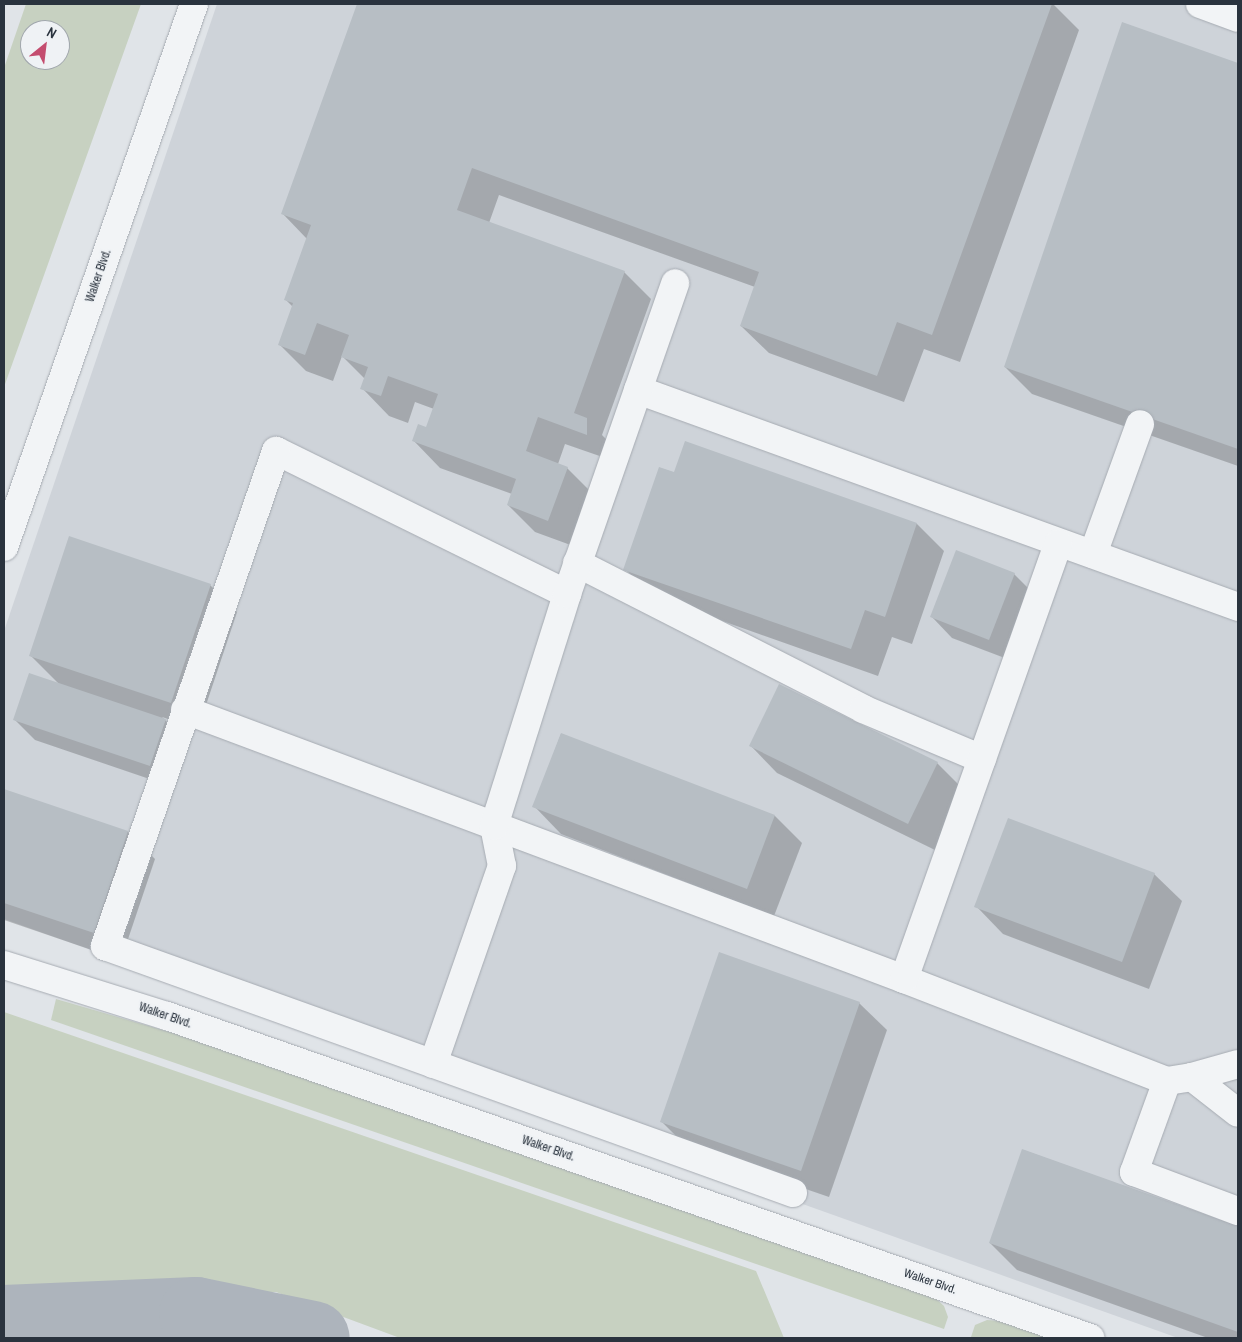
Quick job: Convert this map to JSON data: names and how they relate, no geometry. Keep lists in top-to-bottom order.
{
  "streets": {
    "lane": ["Walker Blvd."]
  },
  "north": "top right"
}
